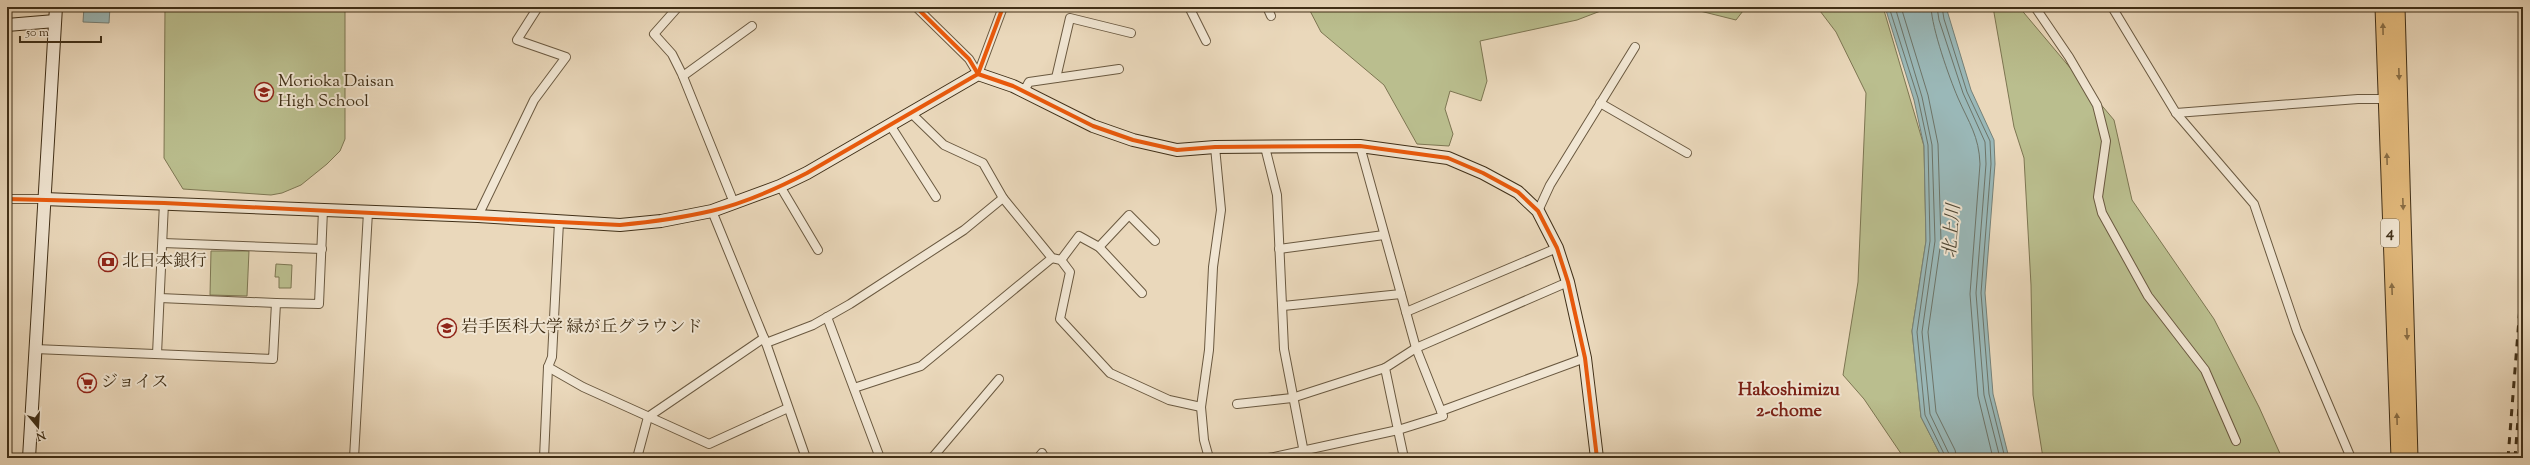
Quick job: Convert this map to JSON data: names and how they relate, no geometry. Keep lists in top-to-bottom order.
{
  "streets": {
    "highway": ["4"]
  },
  "districts": ["Hakoshimizu 2-chome"],
  "water": ["北上川"],
  "places": {
    "school or university": ["Morioka Daisan High School", "岩手医科大学 緑が丘グラウンド"],
    "bank": ["北日本銀行"],
    "supermarket": ["ジョイス"]
  },
  "scale_bar": "50 m",
  "north": "bottom"
}
